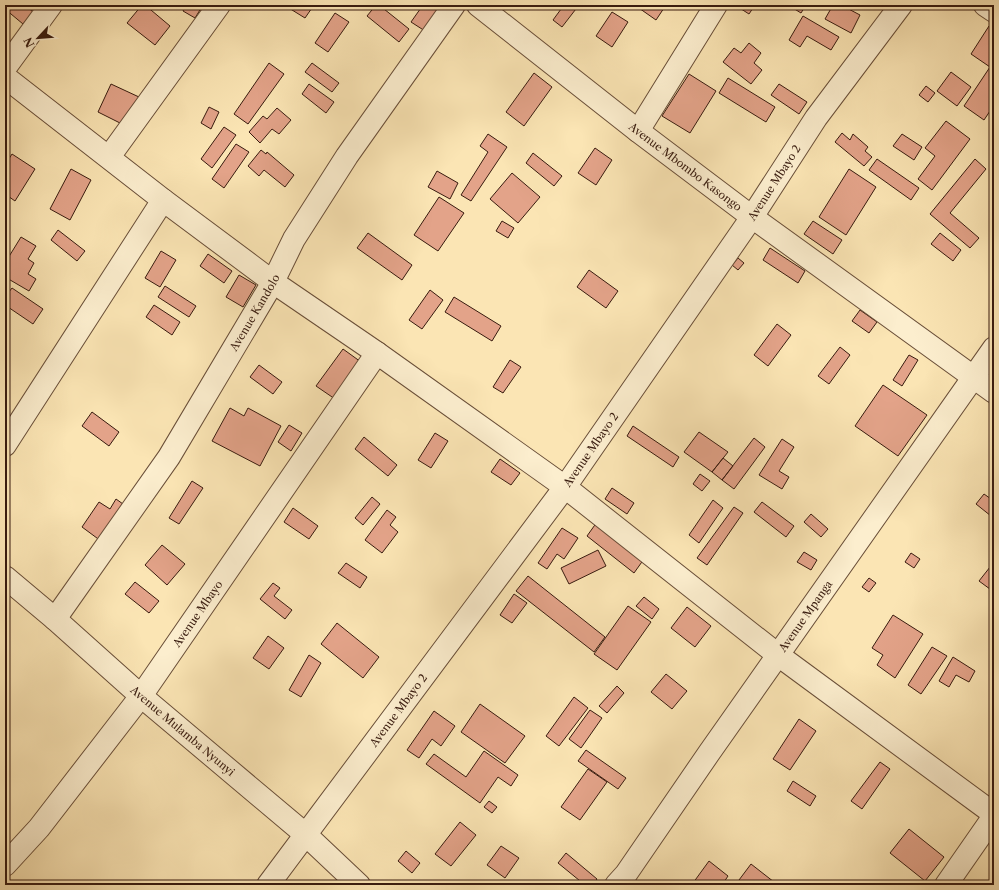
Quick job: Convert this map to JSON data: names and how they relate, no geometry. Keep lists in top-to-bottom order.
{
  "streets": {
    "street": [
      "Avenue Mbombo Kasongo",
      "Avenue Mbayo 2",
      "Avenue Kandolo",
      "Avenue Mbayo",
      "Avenue Mpanga",
      "Avenue Mulamba Nyunyi"
    ]
  },
  "crossings": [
    ["Avenue Mbombo Kasongo", "Avenue Mbayo 2"],
    ["Avenue Mbombo Kasongo", "Avenue Mpanga"],
    ["Avenue Mbayo 2", "Avenue Mulamba Nyunyi"],
    ["Avenue Kandolo", "Avenue Mulamba Nyunyi"],
    ["Avenue Mbayo", "Avenue Mulamba Nyunyi"]
  ],
  "north": "bottom left"
}
